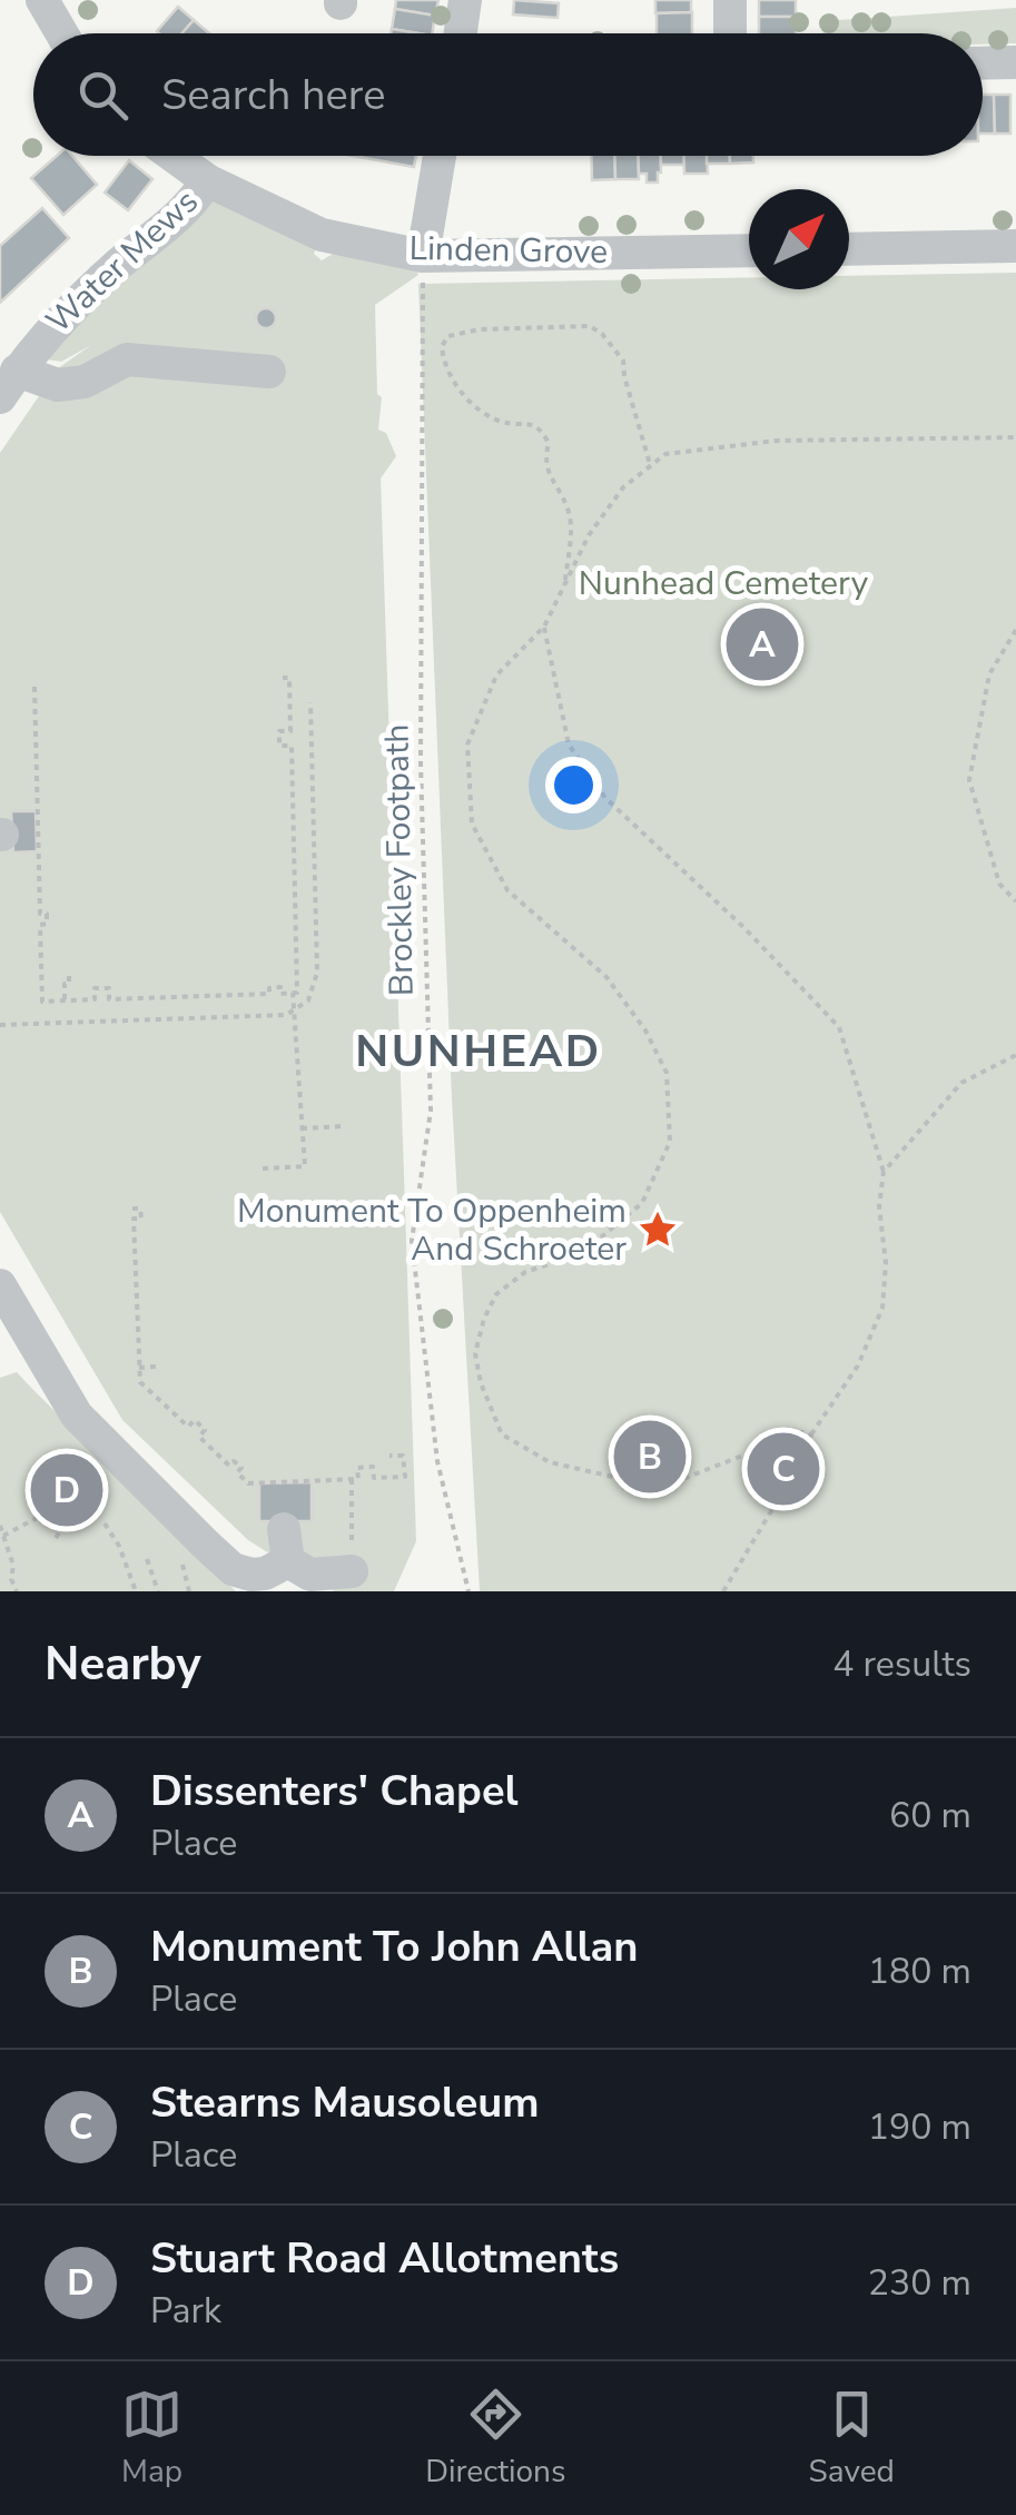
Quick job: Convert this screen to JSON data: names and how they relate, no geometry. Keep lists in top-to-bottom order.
{
  "streets": {
    "street": ["Linden Grove", "Water Mews"],
    "path": ["Brockley Footpath"]
  },
  "crossings": [
    ["Linden Grove", "Water Mews"],
    ["Linden Grove", "Brockley Footpath"]
  ],
  "districts": ["NUNHEAD"],
  "parks": ["Nunhead Cemetery"],
  "places": {
    "place": ["Monument To Oppenheim And Schroeter"]
  },
  "north": "top right",
  "page": {
    "search": "Search here",
    "pins": [
      "A",
      "B",
      "C",
      "D"
    ],
    "heading": ["Nearby", "4 results"],
    "list": [
      {
        "mark": "A",
        "name": "Dissenters' Chapel",
        "note": "Place",
        "value": "60 m"
      },
      {
        "mark": "B",
        "name": "Monument To John Allan",
        "note": "Place",
        "value": "180 m"
      },
      {
        "mark": "C",
        "name": "Stearns Mausoleum",
        "note": "Place",
        "value": "190 m"
      },
      {
        "mark": "D",
        "name": "Stuart Road Allotments",
        "note": "Park",
        "value": "230 m"
      }
    ],
    "nav": ["Map", "Directions", "Saved"]
  }
}
